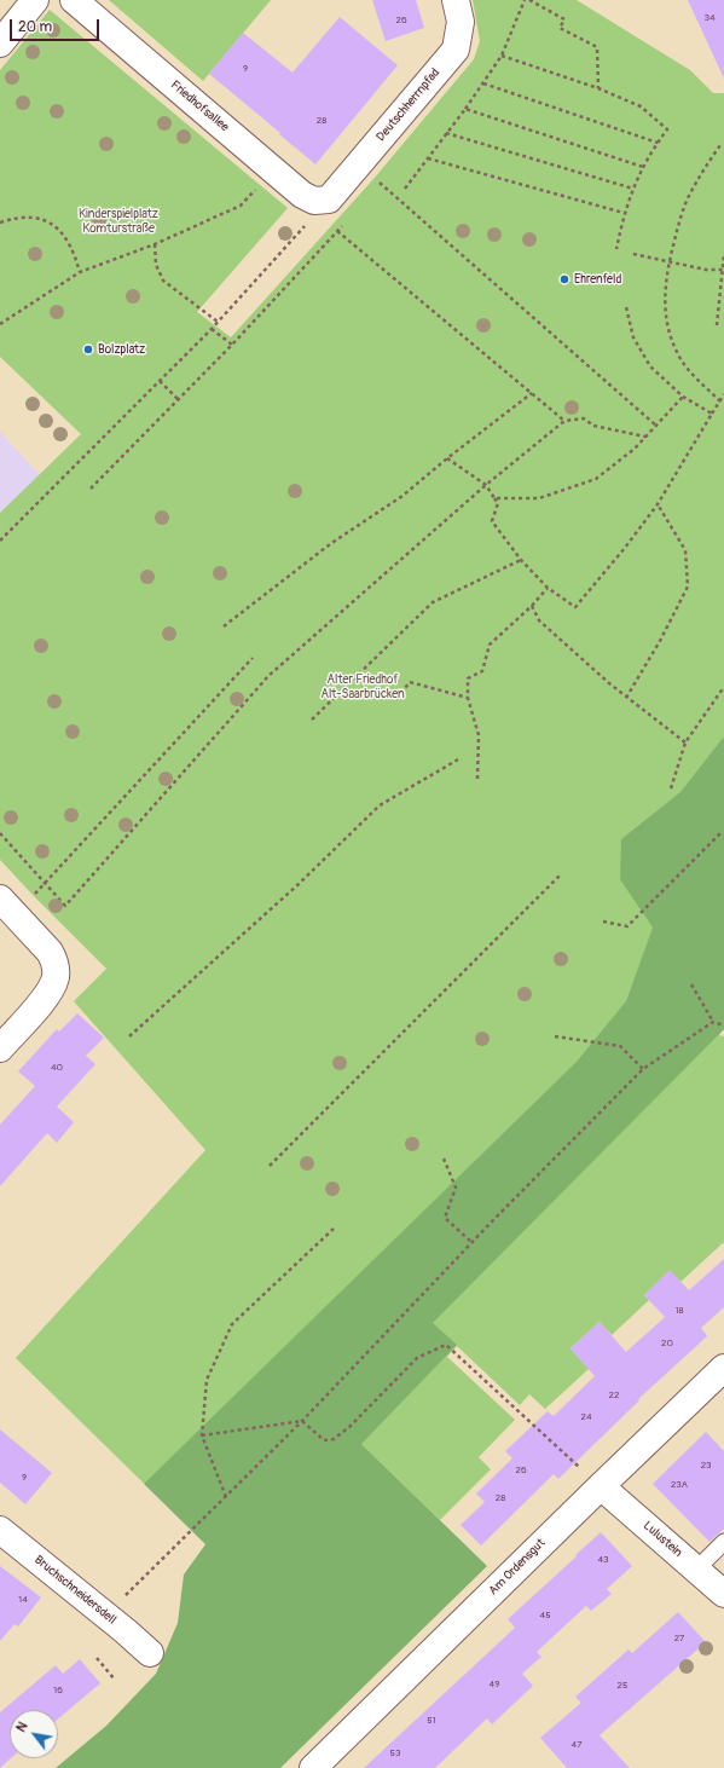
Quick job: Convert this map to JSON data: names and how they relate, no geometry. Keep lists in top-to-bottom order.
{
  "streets": {
    "street": [
      "Deutschherrnpfad",
      "Friedhofsallee",
      "Lulustein",
      "Am Ordensgut",
      "Bruchschneidersdell"
    ]
  },
  "crossings": [
    ["Deutschherrnpfad", "Friedhofsallee"],
    ["Lulustein", "Am Ordensgut"]
  ],
  "parks": ["Kinderspielplatz Komturstraße", "Alter Friedhof Alt-Saarbrücken"],
  "places": ["Ehrenfeld", "Bolzplatz"],
  "house_numbers": [
    "34",
    "26",
    "9",
    "28",
    "40",
    "18",
    "20",
    "22",
    "24",
    "23",
    "26",
    "9",
    "23A",
    "28",
    "43",
    "14",
    "45",
    "27",
    "49",
    "25",
    "16",
    "51",
    "47",
    "53"
  ],
  "scale_bar": "20 m",
  "north": "top left"
}
